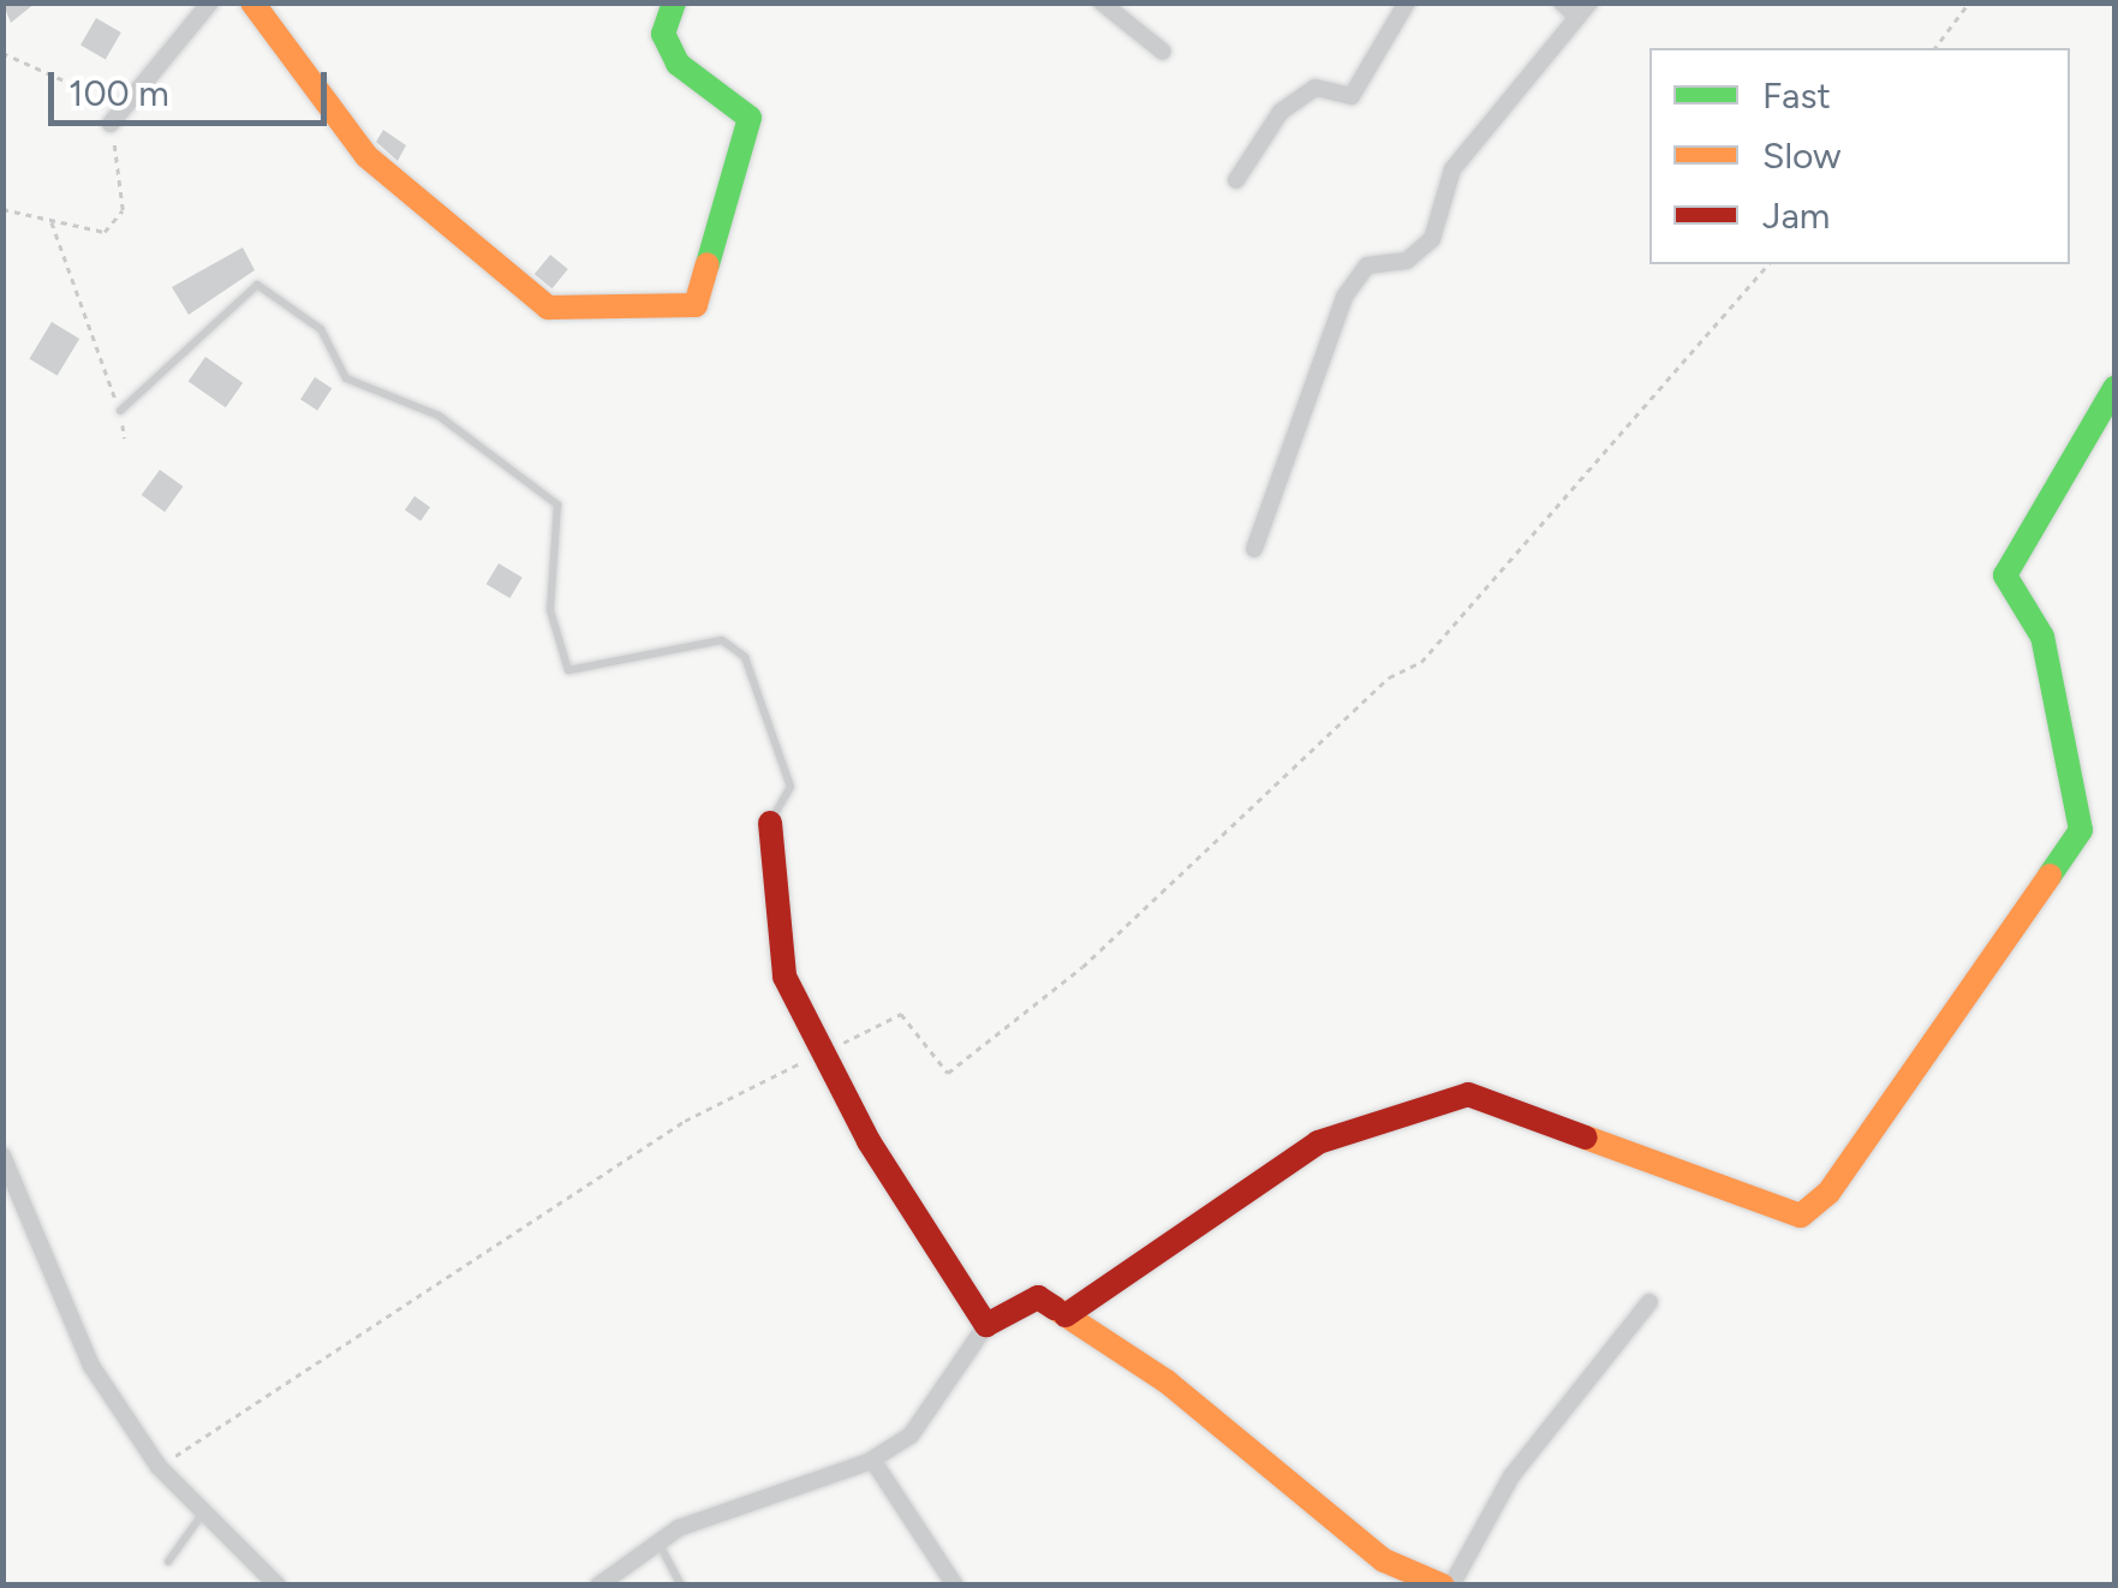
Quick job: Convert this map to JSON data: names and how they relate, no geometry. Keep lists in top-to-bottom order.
{
  "legend": ["Fast", "Slow", "Jam"],
  "scale_bar": "100 m"
}
